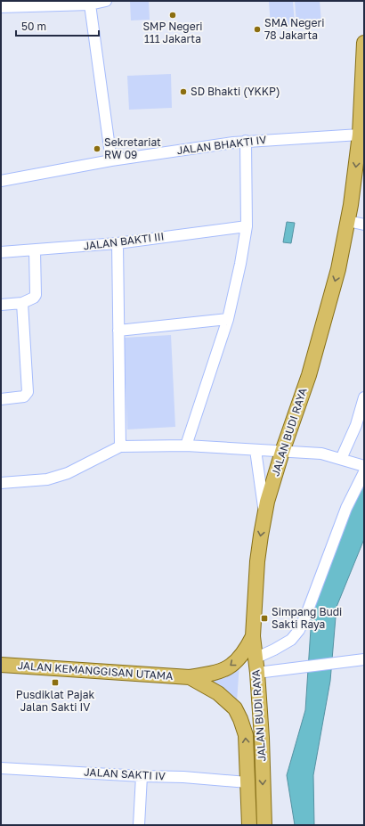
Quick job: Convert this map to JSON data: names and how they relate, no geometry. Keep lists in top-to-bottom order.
{
  "streets": {
    "main road": ["JALAN BUDI RAYA", "JALAN KEMANGGISAN UTAMA"],
    "street": ["JALAN BHAKTI IV", "JALAN BAKTI III", "JALAN SAKTI IV"]
  },
  "crossings": [
    ["JALAN BHAKTI IV", "JALAN BUDI RAYA"],
    ["JALAN BUDI RAYA", "JALAN KEMANGGISAN UTAMA"],
    ["JALAN BUDI RAYA", "JALAN SAKTI IV"]
  ],
  "one_way": ["JALAN BUDI RAYA"],
  "places": {
    "other": [
      "SMP Negeri 111 Jakarta",
      "SMA Negeri 78 Jakarta",
      "SD Bhakti (YKKP)",
      "Sekretariat RW 09"
    ],
    "transit": ["Simpang Budi Sakti Raya", "Pusdiklat Pajak Jalan Sakti IV"]
  },
  "scale_bar": "50 m"
}
